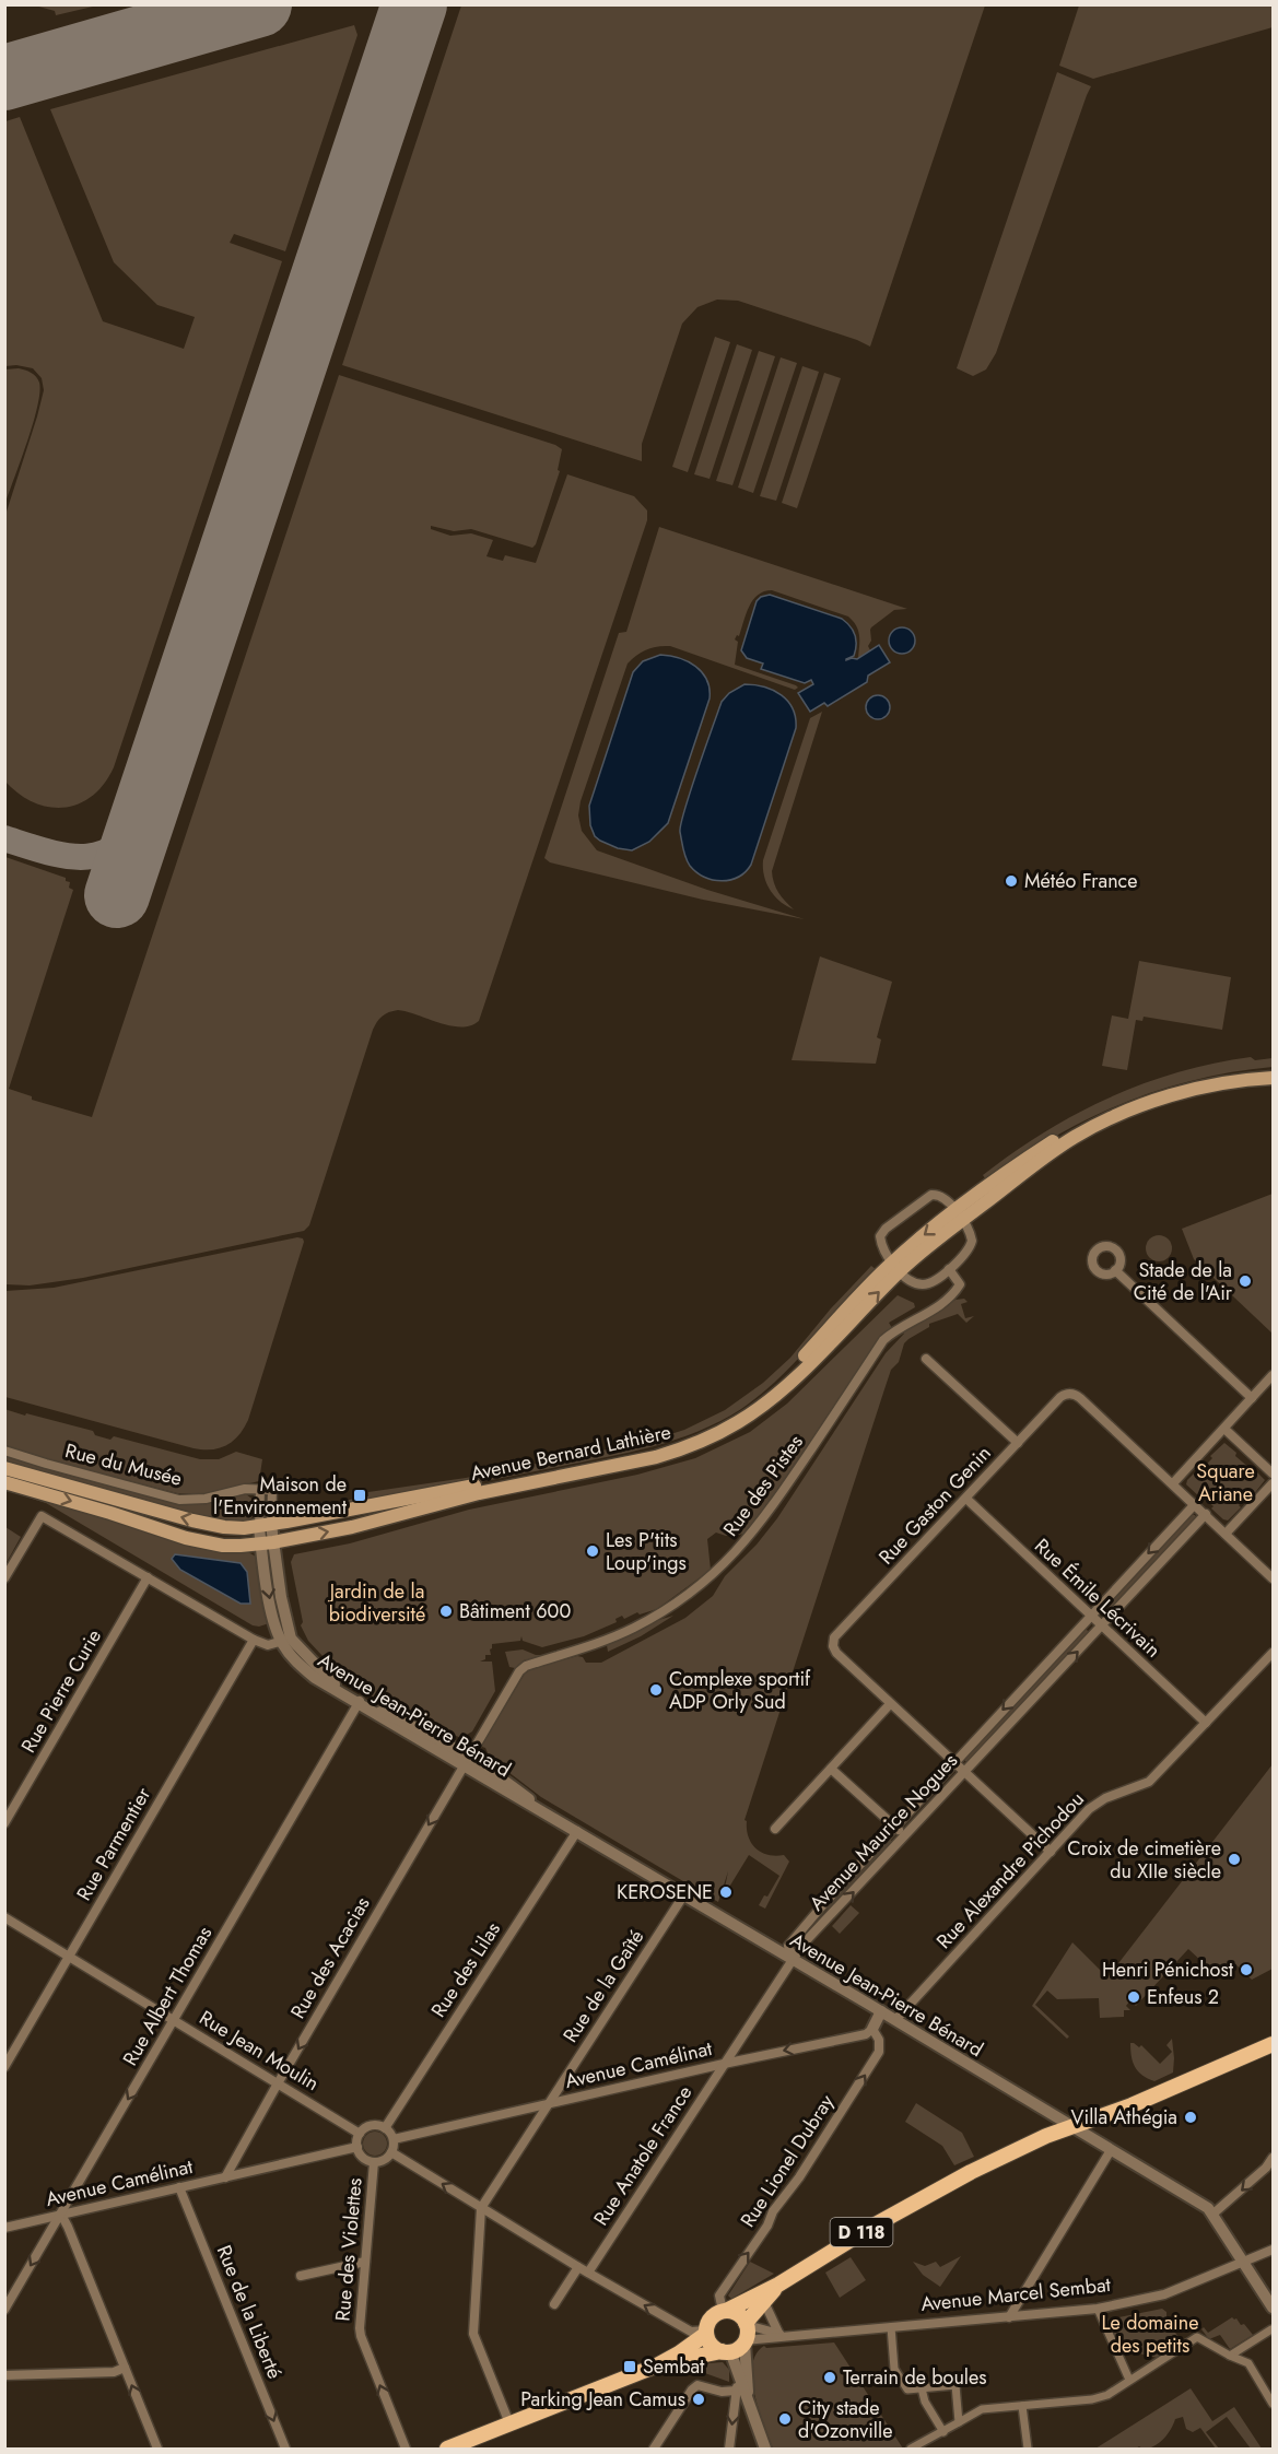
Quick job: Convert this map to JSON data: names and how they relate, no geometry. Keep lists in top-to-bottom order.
{
  "streets": {
    "main road": ["Avenue Bernard Lathière", "D 118"],
    "street": [
      "Rue du Musée",
      "Rue des Pistes",
      "Rue Gaston Genin",
      "Rue Émile Lécrivain",
      "Rue Pierre Curie",
      "Avenue Jean-Pierre Bénard",
      "Avenue Maurice Nogues",
      "Rue Parmentier",
      "Rue Alexandre Pichodou",
      "Rue des Acacias",
      "Rue des Lilas",
      "Rue de la Gaîté",
      "Rue Albert Thomas",
      "Rue Jean Moulin",
      "Avenue Camélinat",
      "Rue Anatole France",
      "Rue Lionel Dubray",
      "Rue des Violettes",
      "Avenue Marcel Sembat",
      "Rue de la Liberté"
    ]
  },
  "crossings": [
    ["Avenue Bernard Lathière", "Rue du Musée"],
    ["Avenue Bernard Lathière", "Avenue Jean-Pierre Bénard"],
    ["Rue du Musée", "Avenue Jean-Pierre Bénard"],
    ["Rue des Pistes", "Avenue Jean-Pierre Bénard"],
    ["Rue des Pistes", "Rue des Acacias"],
    ["Rue Gaston Genin", "Rue Émile Lécrivain"],
    ["Rue Émile Lécrivain", "Avenue Maurice Nogues"],
    ["Rue Émile Lécrivain", "Rue Alexandre Pichodou"],
    ["Avenue Jean-Pierre Bénard", "Avenue Maurice Nogues"],
    ["Avenue Jean-Pierre Bénard", "Rue Alexandre Pichodou"],
    ["Avenue Jean-Pierre Bénard", "Rue des Acacias"],
    ["Avenue Jean-Pierre Bénard", "Rue des Lilas"],
    ["Avenue Jean-Pierre Bénard", "Rue de la Gaîté"],
    ["Avenue Jean-Pierre Bénard", "Rue Albert Thomas"],
    ["Avenue Jean-Pierre Bénard", "Rue Anatole France"],
    ["Avenue Jean-Pierre Bénard", "D 118"],
    ["Avenue Maurice Nogues", "Rue Anatole France"],
    ["Rue Parmentier", "Rue Jean Moulin"],
    ["Rue des Acacias", "Rue Jean Moulin"],
    ["Rue des Acacias", "Avenue Camélinat"],
    ["Rue des Lilas", "Rue Jean Moulin"],
    ["Rue des Lilas", "Avenue Camélinat"],
    ["Rue des Lilas", "Rue des Violettes"],
    ["Rue de la Gaîté", "Avenue Camélinat"],
    ["Rue Albert Thomas", "Rue Jean Moulin"],
    ["Rue Albert Thomas", "Avenue Camélinat"],
    ["Rue Jean Moulin", "Avenue Camélinat"],
    ["Rue Jean Moulin", "Rue des Violettes"],
    ["Avenue Camélinat", "Rue Anatole France"],
    ["Avenue Camélinat", "Rue Lionel Dubray"],
    ["Avenue Camélinat", "Rue des Violettes"],
    ["Avenue Camélinat", "Rue de la Liberté"],
    ["Rue Lionel Dubray", "D 118"],
    ["Rue Lionel Dubray", "Avenue Marcel Sembat"],
    ["D 118", "Avenue Marcel Sembat"]
  ],
  "one_way": [
    "Rue des Acacias",
    "Rue Albert Thomas",
    "Rue Lionel Dubray",
    "Rue des Violettes",
    "Rue de la Liberté"
  ],
  "parks": ["Square Ariane", "Jardin de la biodiversité", "Le domaine des petits"],
  "places": {
    "other": [
      "Météo France",
      "Stade de la Cité de l'Air",
      "Les P'tits Loup'ings",
      "Bâtiment 600",
      "Complexe sportif ADP Orly Sud",
      "Croix de cimetière du XIIe siècle",
      "KEROSENE",
      "Henri Pénichost",
      "Enfeus 2",
      "Villa Athégia",
      "Terrain de boules",
      "Parking Jean Camus",
      "City stade d'Ozonville"
    ],
    "transit": ["Maison de l'Environnement", "Sembat"]
  }
}
